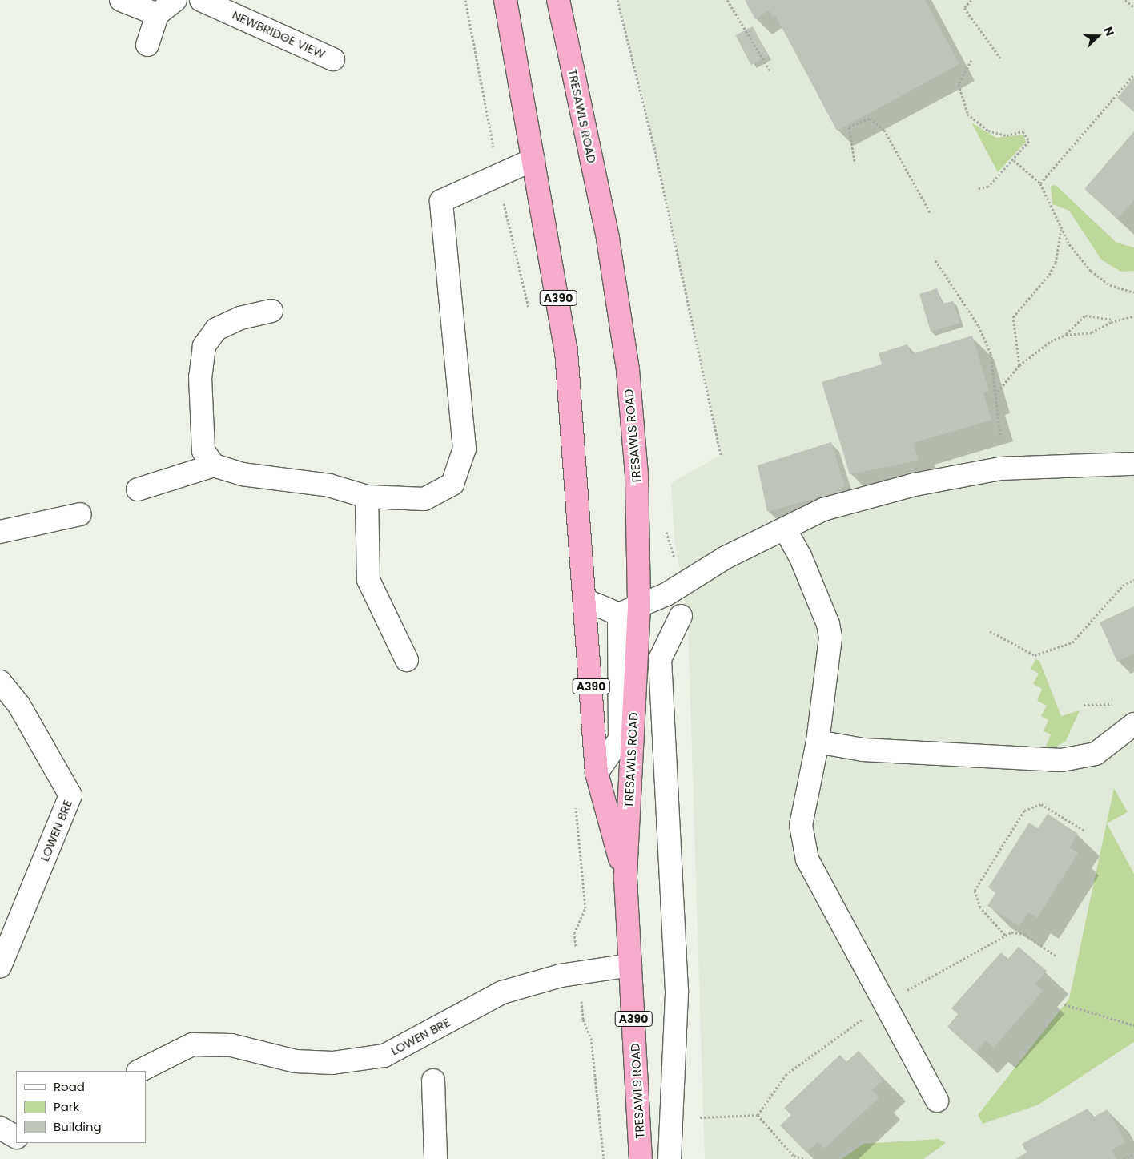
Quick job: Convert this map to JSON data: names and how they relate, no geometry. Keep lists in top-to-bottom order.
{
  "streets": {
    "highway": ["TRESAWLS ROAD", "A390"],
    "street": ["NEWBRIDGE VIEW", "LOWEN BRE"]
  },
  "crossings": [
    ["TRESAWLS ROAD", "LOWEN BRE"]
  ],
  "legend": ["Road", "Park", "Building"],
  "north": "right"
}
